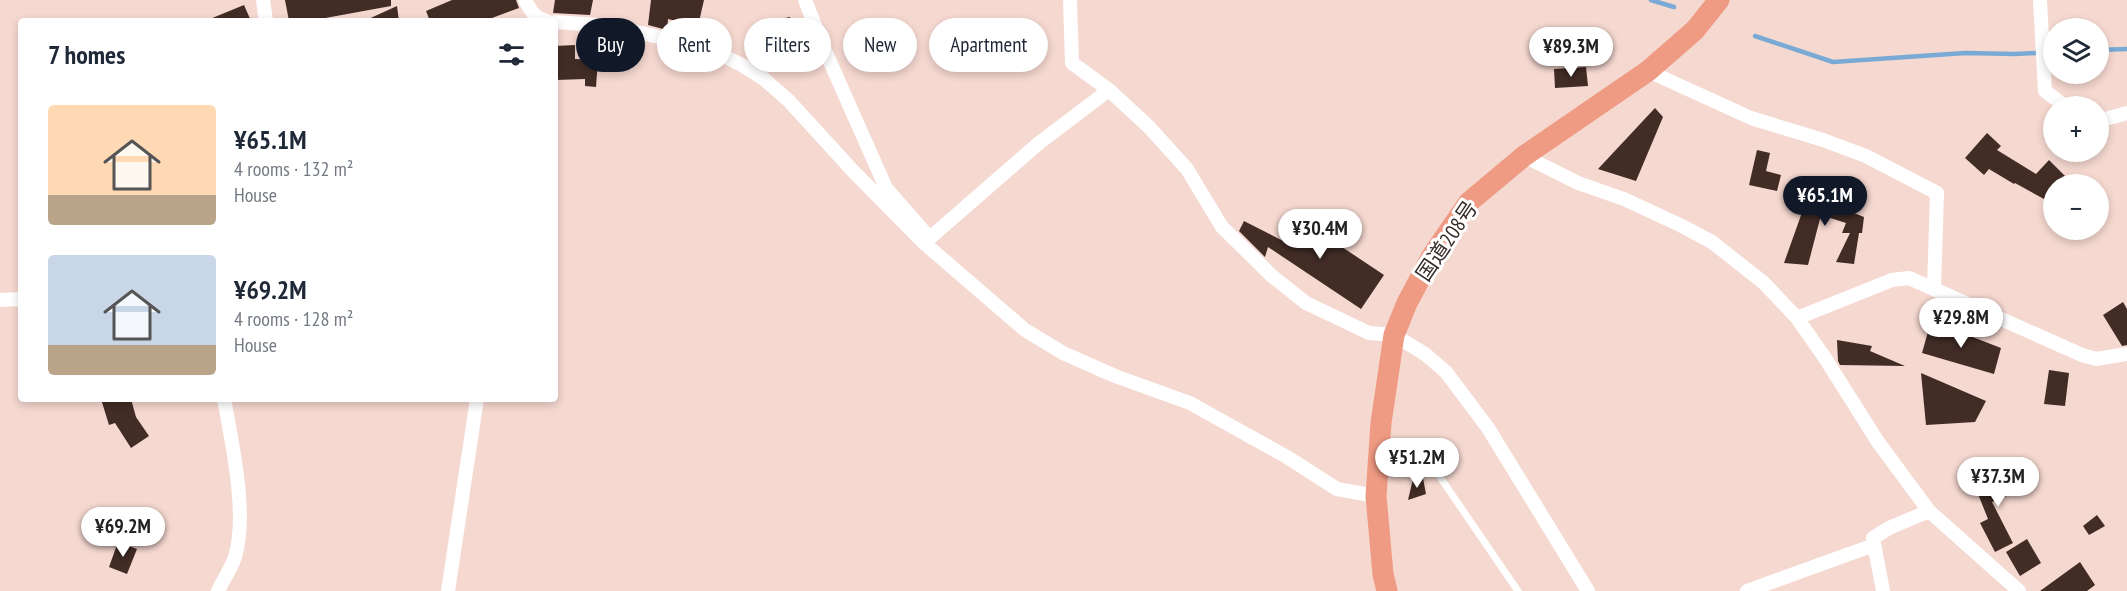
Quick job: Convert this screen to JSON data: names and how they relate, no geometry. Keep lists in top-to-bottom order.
{
  "streets": {
    "highway": ["国道208号"]
  },
  "page": {
    "map_buttons": ["+", "−"],
    "chip": [
      "Buy",
      "Rent",
      "Filters",
      "New",
      "Apartment"
    ],
    "heading": "7 homes",
    "price": [
      "¥89.3M",
      "¥65.1M",
      "¥30.4M",
      "¥29.8M",
      "¥51.2M",
      "¥37.3M",
      "¥69.2M"
    ],
    "list": [
      {
        "name": "¥65.1M",
        "note": "4 rooms · 132 m² · House"
      },
      {
        "name": "¥69.2M",
        "note": "4 rooms · 128 m² · House"
      }
    ]
  }
}
